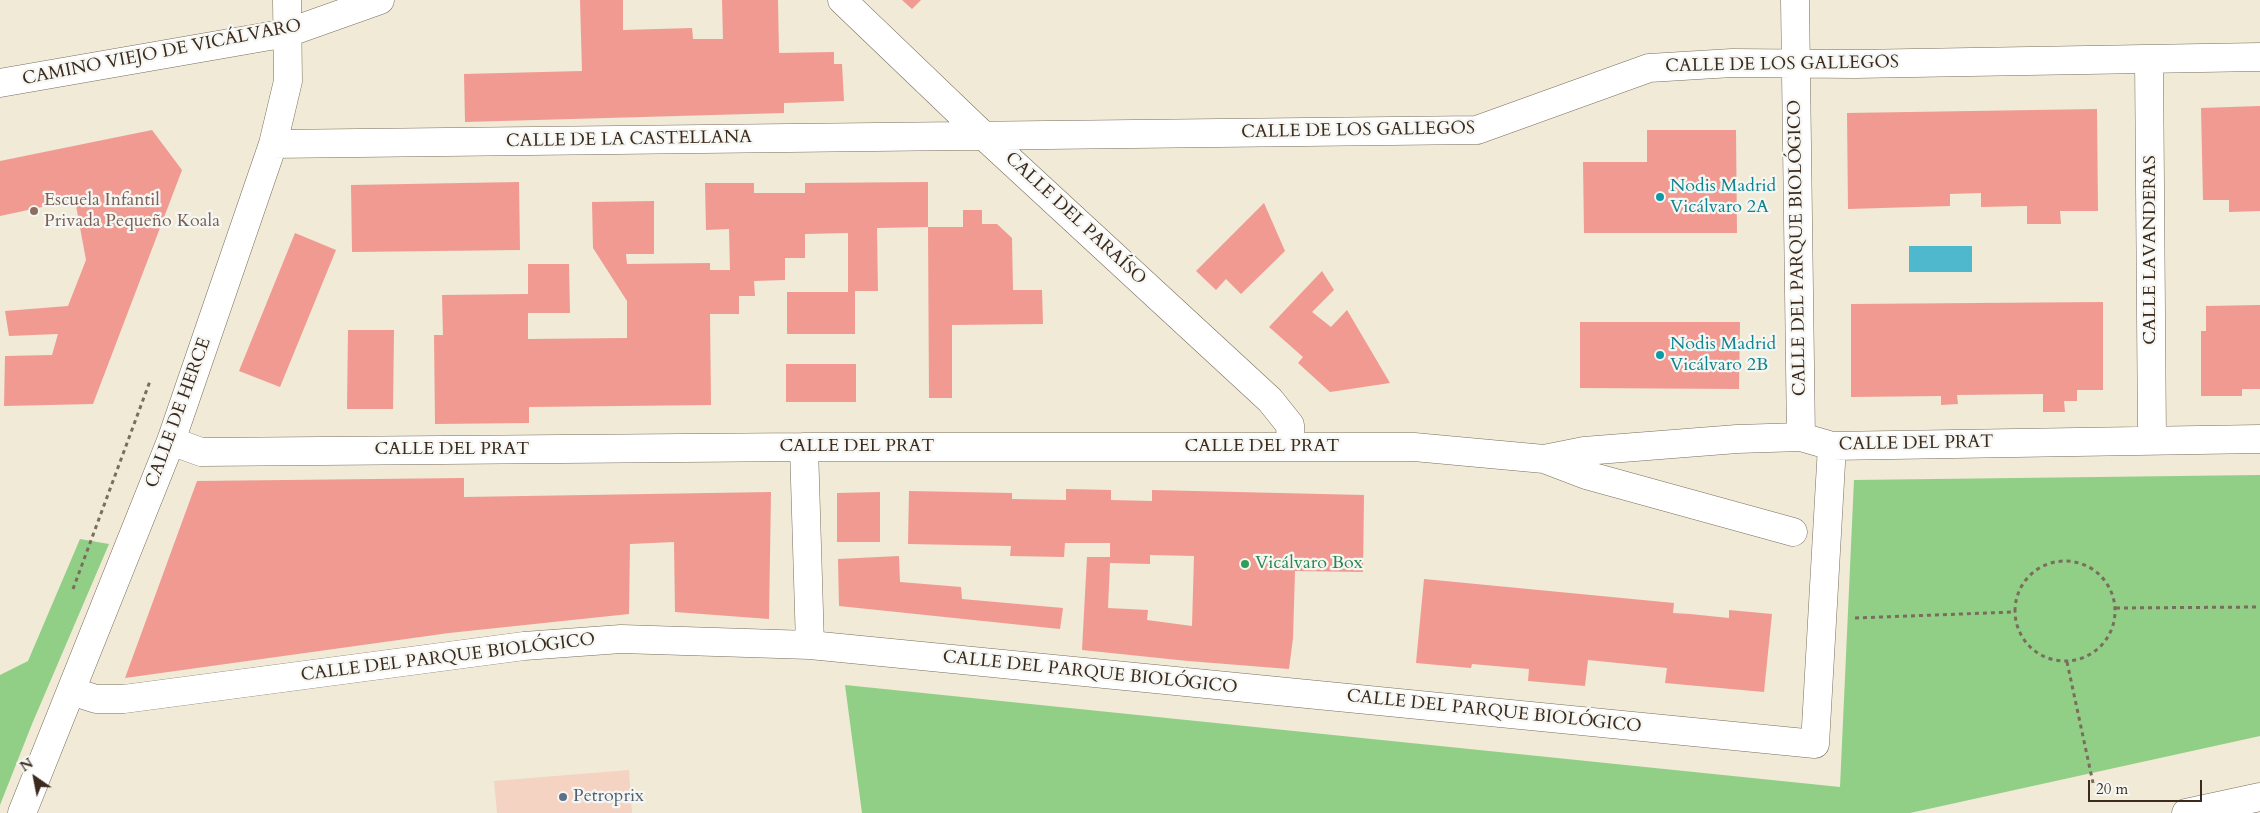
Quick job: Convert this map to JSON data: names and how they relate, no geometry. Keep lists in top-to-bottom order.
{
  "streets": {
    "street": [
      "CAMINO VIEJO DE VICÁLVARO",
      "CALLE DE LOS GALLEGOS",
      "CALLE DE LA CASTELLANA",
      "CALLE DEL PARAÍSO",
      "CALLE DEL PARQUE BIOLÓGICO",
      "CALLE LAVANDERAS",
      "CALLE DE HERCE",
      "CALLE DEL PRAT"
    ]
  },
  "crossings": [
    ["CAMINO VIEJO DE VICÁLVARO", "CALLE DE HERCE"],
    ["CALLE DE LOS GALLEGOS", "CALLE DE LA CASTELLANA"],
    ["CALLE DE LOS GALLEGOS", "CALLE DEL PARAÍSO"],
    ["CALLE DE LOS GALLEGOS", "CALLE DEL PARQUE BIOLÓGICO"],
    ["CALLE DE LOS GALLEGOS", "CALLE LAVANDERAS"],
    ["CALLE DE LA CASTELLANA", "CALLE DEL PARAÍSO"],
    ["CALLE DE LA CASTELLANA", "CALLE DE HERCE"],
    ["CALLE DEL PARAÍSO", "CALLE DEL PRAT"],
    ["CALLE DEL PARQUE BIOLÓGICO", "CALLE DE HERCE"],
    ["CALLE DEL PARQUE BIOLÓGICO", "CALLE DEL PRAT"],
    ["CALLE LAVANDERAS", "CALLE DEL PRAT"],
    ["CALLE DE HERCE", "CALLE DEL PRAT"]
  ],
  "places": [
    "Nodis Madrid Vicálvaro 2A",
    "Escuela Infantil Privada Pequeño Koala",
    "Nodis Madrid Vicálvaro 2B",
    "Vicálvaro Box",
    "Petroprix"
  ],
  "scale_bar": "20 m",
  "north": "top left"
}
